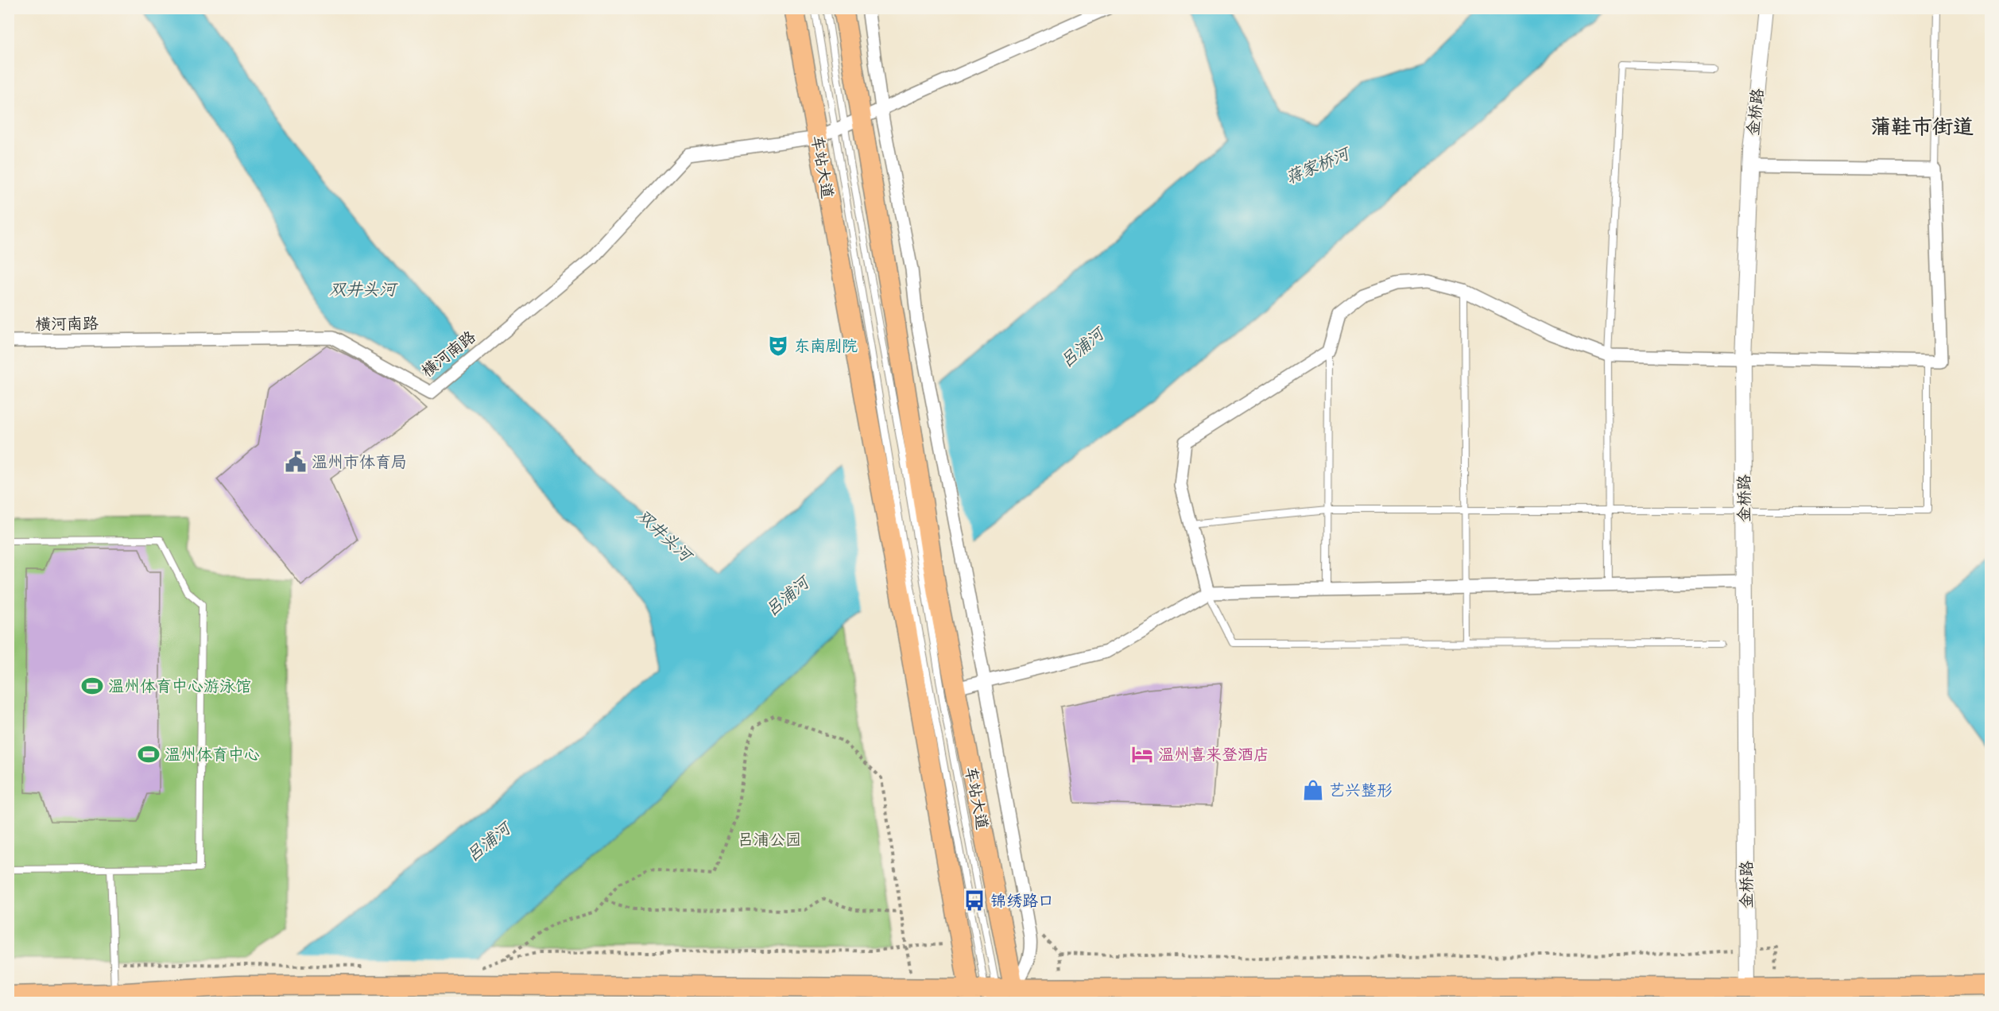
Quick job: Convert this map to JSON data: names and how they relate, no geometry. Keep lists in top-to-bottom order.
{
  "streets": {
    "main road": ["车站大道"],
    "street": ["金桥路", "横河南路"]
  },
  "crossings": [
    ["车站大道", "横河南路"]
  ],
  "districts": ["蒲鞋市街道"],
  "water": ["蒋家桥河", "双井头河", "吕浦河"],
  "parks": ["吕浦公园"],
  "places": {
    "theatre": ["东南剧院"],
    "public building": ["温州市体育局"],
    "sports": ["温州体育中心游泳馆", "温州体育中心"],
    "hotel": ["温州喜来登酒店"],
    "shop": ["艺兴整形"],
    "bus stop": ["锦绣路口"]
  }
}
